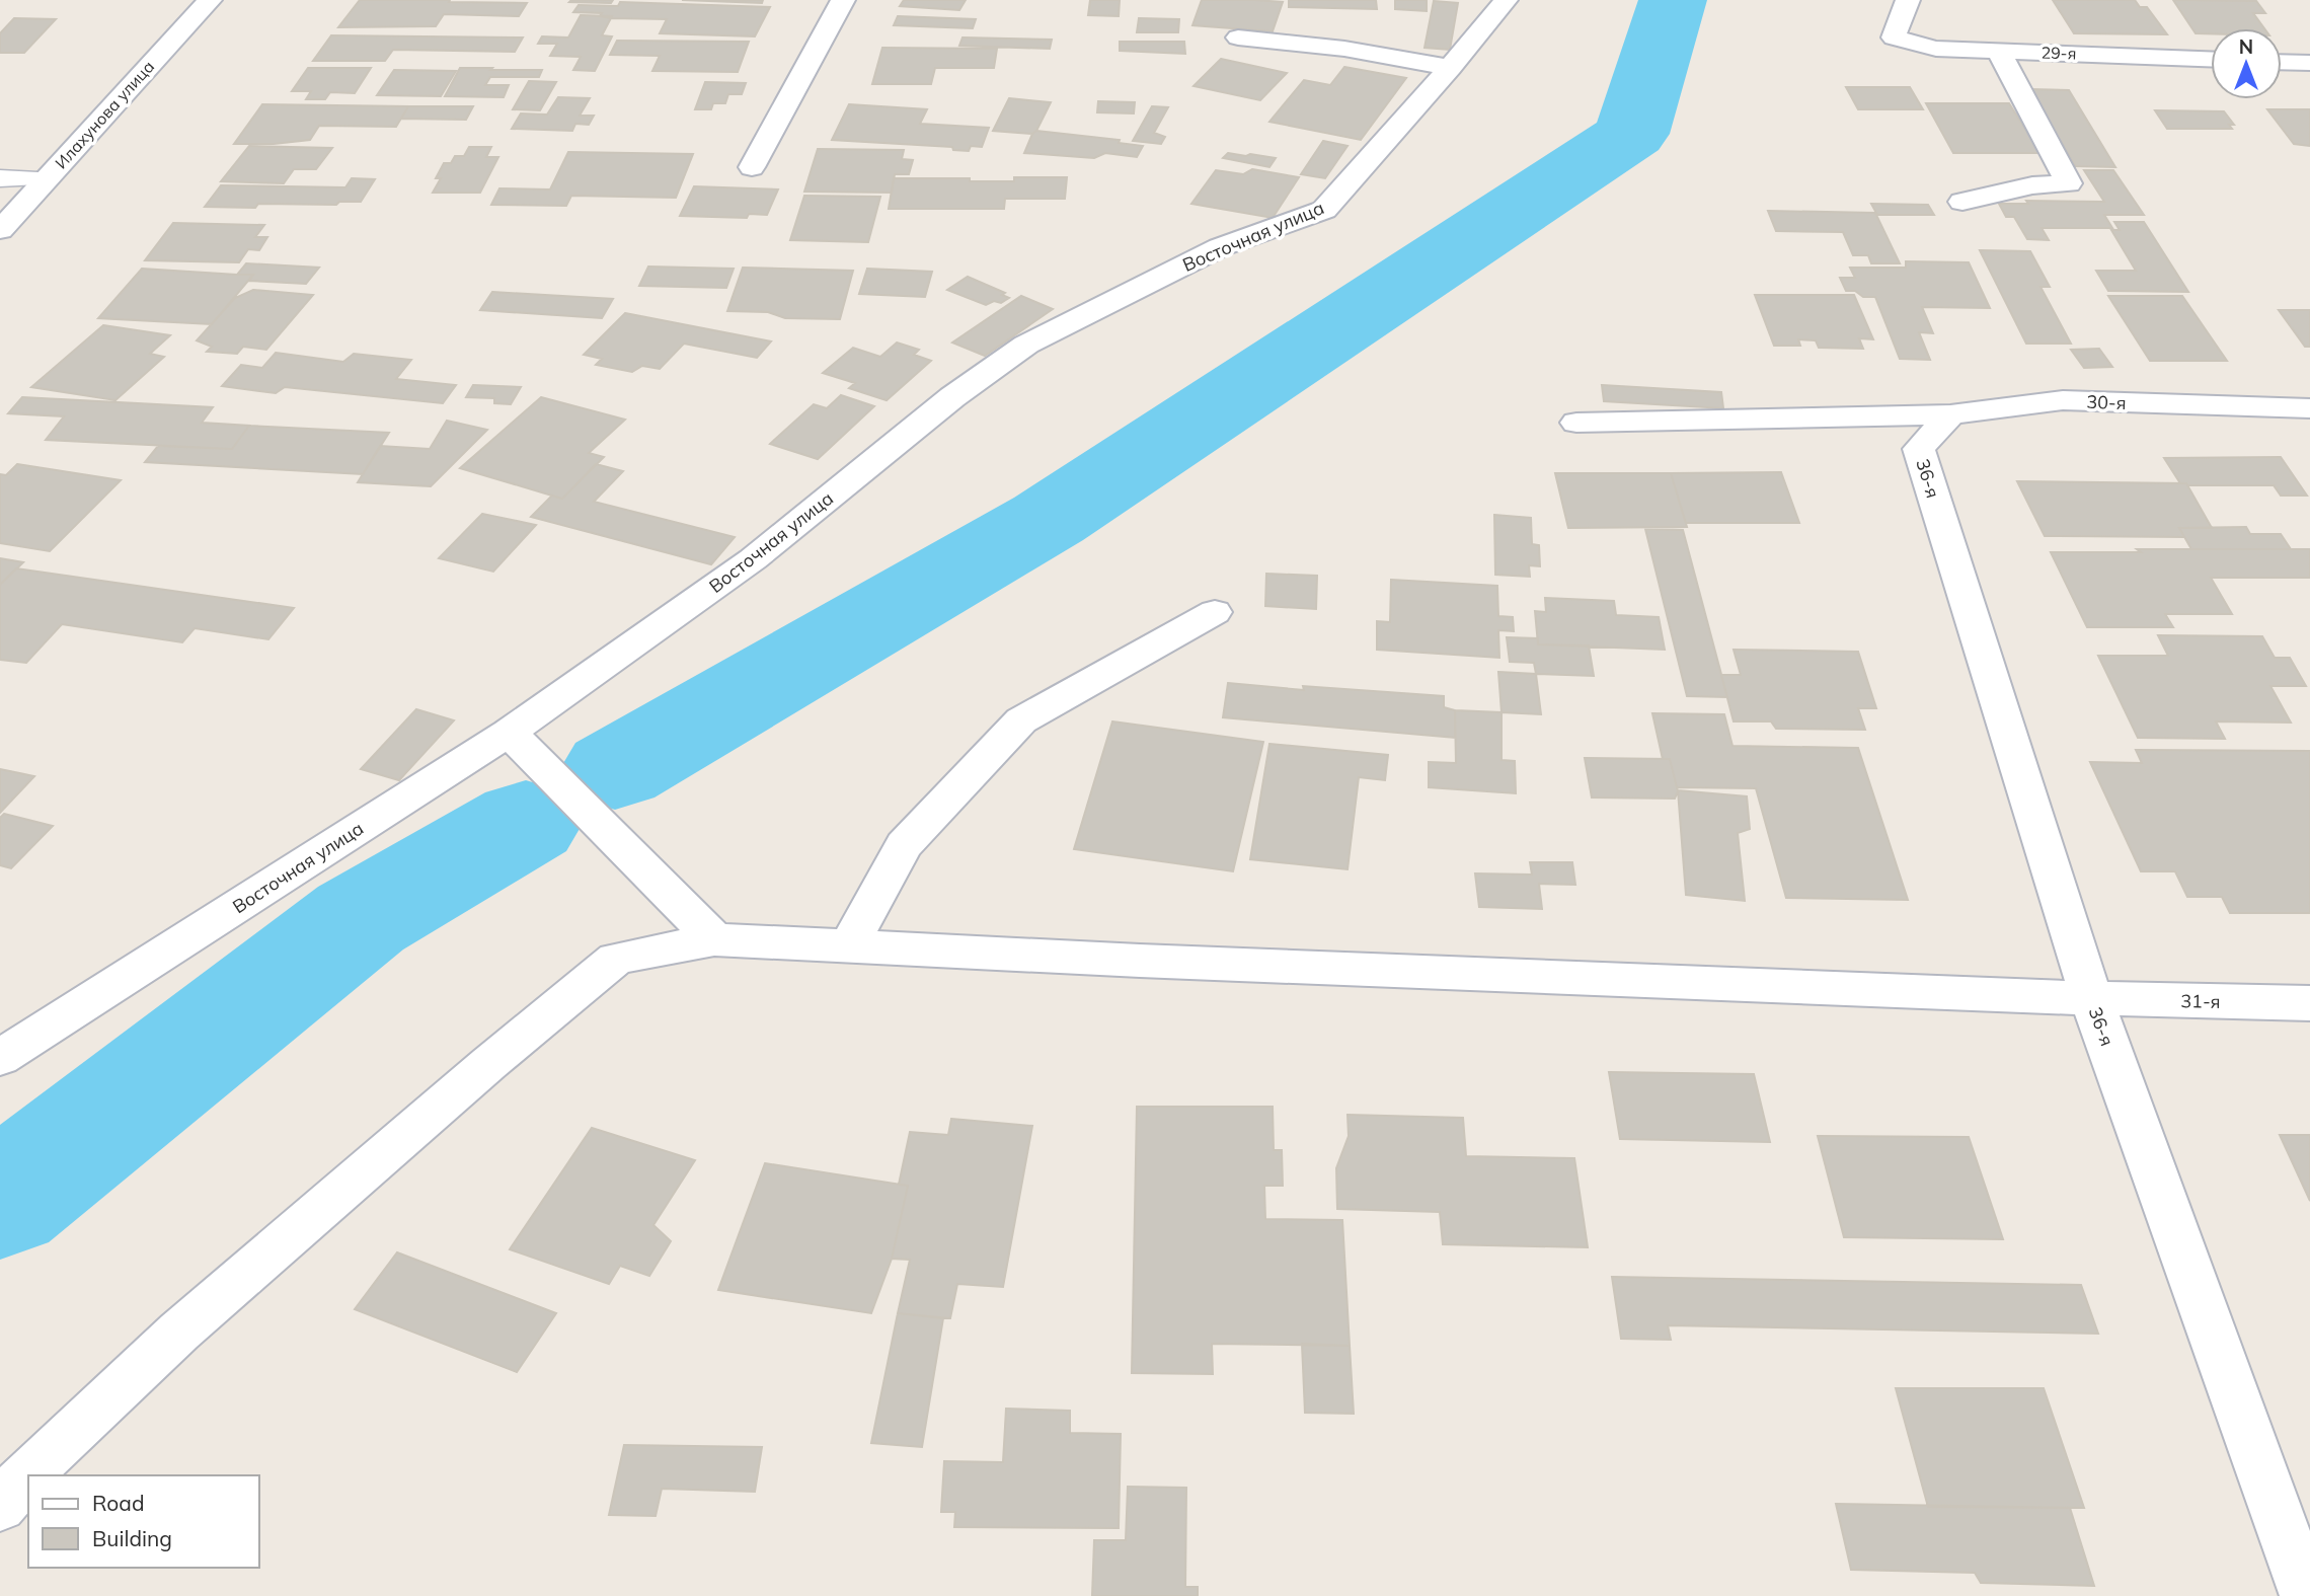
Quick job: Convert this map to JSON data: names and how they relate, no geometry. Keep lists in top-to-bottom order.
{
  "streets": {
    "street": [
      "29-я",
      "Илахунова улица",
      "Восточная улица",
      "30-я",
      "36-я",
      "31-я"
    ]
  },
  "crossings": [
    ["36-я", "31-я"]
  ],
  "legend": ["Road", "Building"],
  "north": "top"
}
